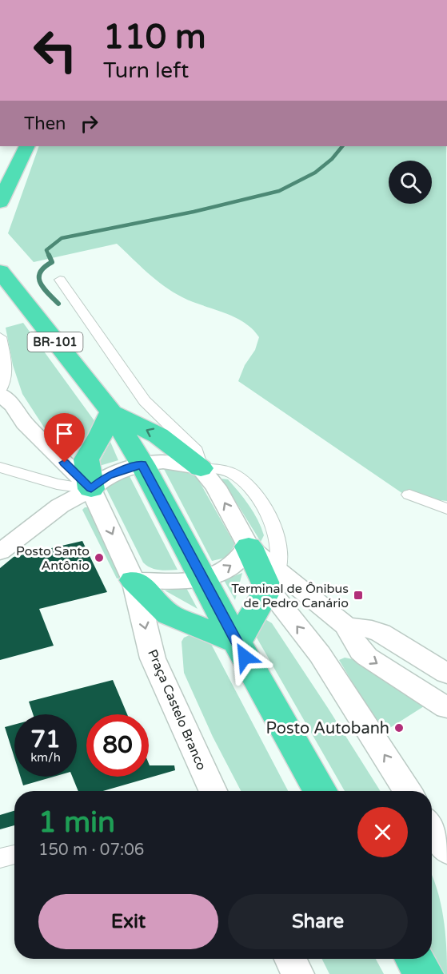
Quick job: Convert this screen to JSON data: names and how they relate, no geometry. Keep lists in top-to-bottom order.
{
  "streets": {
    "highway": ["BR-101"],
    "main road": ["Praça Castelo Branco"]
  },
  "places": {
    "other": ["Posto Santo Antônio", "Posto Autobanh"],
    "transit": ["Terminal de Ônibus de Pedro Canário"]
  },
  "page": {
    "turn": ["110 m", "Turn left"],
    "then": "Then",
    "speed": "71 km/h",
    "limit": "80",
    "heading": ["1 min", "150 m · 07:06"],
    "buttons": ["Exit", "Share"]
  }
}
